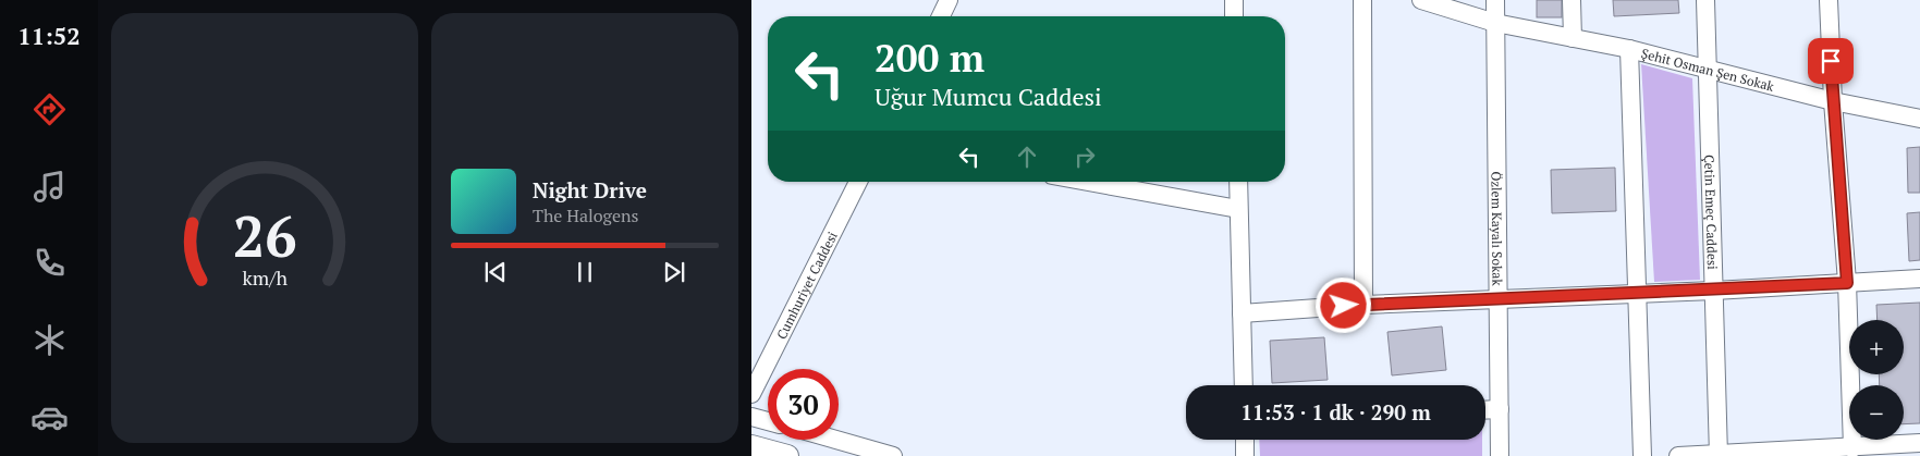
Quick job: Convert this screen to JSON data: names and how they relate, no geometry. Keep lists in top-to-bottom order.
{
  "streets": {
    "street": [
      "Şehit Osman Şen Sokak",
      "Çetin Emeç Caddesi",
      "Özlem Kayalı Sokak",
      "Cumhuriyet Caddesi"
    ]
  },
  "crossings": [
    ["Şehit Osman Şen Sokak", "Çetin Emeç Caddesi"],
    ["Şehit Osman Şen Sokak", "Özlem Kayalı Sokak"]
  ],
  "page": {
    "tabs": "11:52",
    "turn": ["200 m", "Uğur Mumcu Caddesi"],
    "song": ["Night Drive", "The Halogens"],
    "map_buttons": ["+", "−"],
    "limit": "30",
    "trip": "11:53 · 1 dk · 290 m",
    "gauge": ["26", "km/h"]
  }
}
